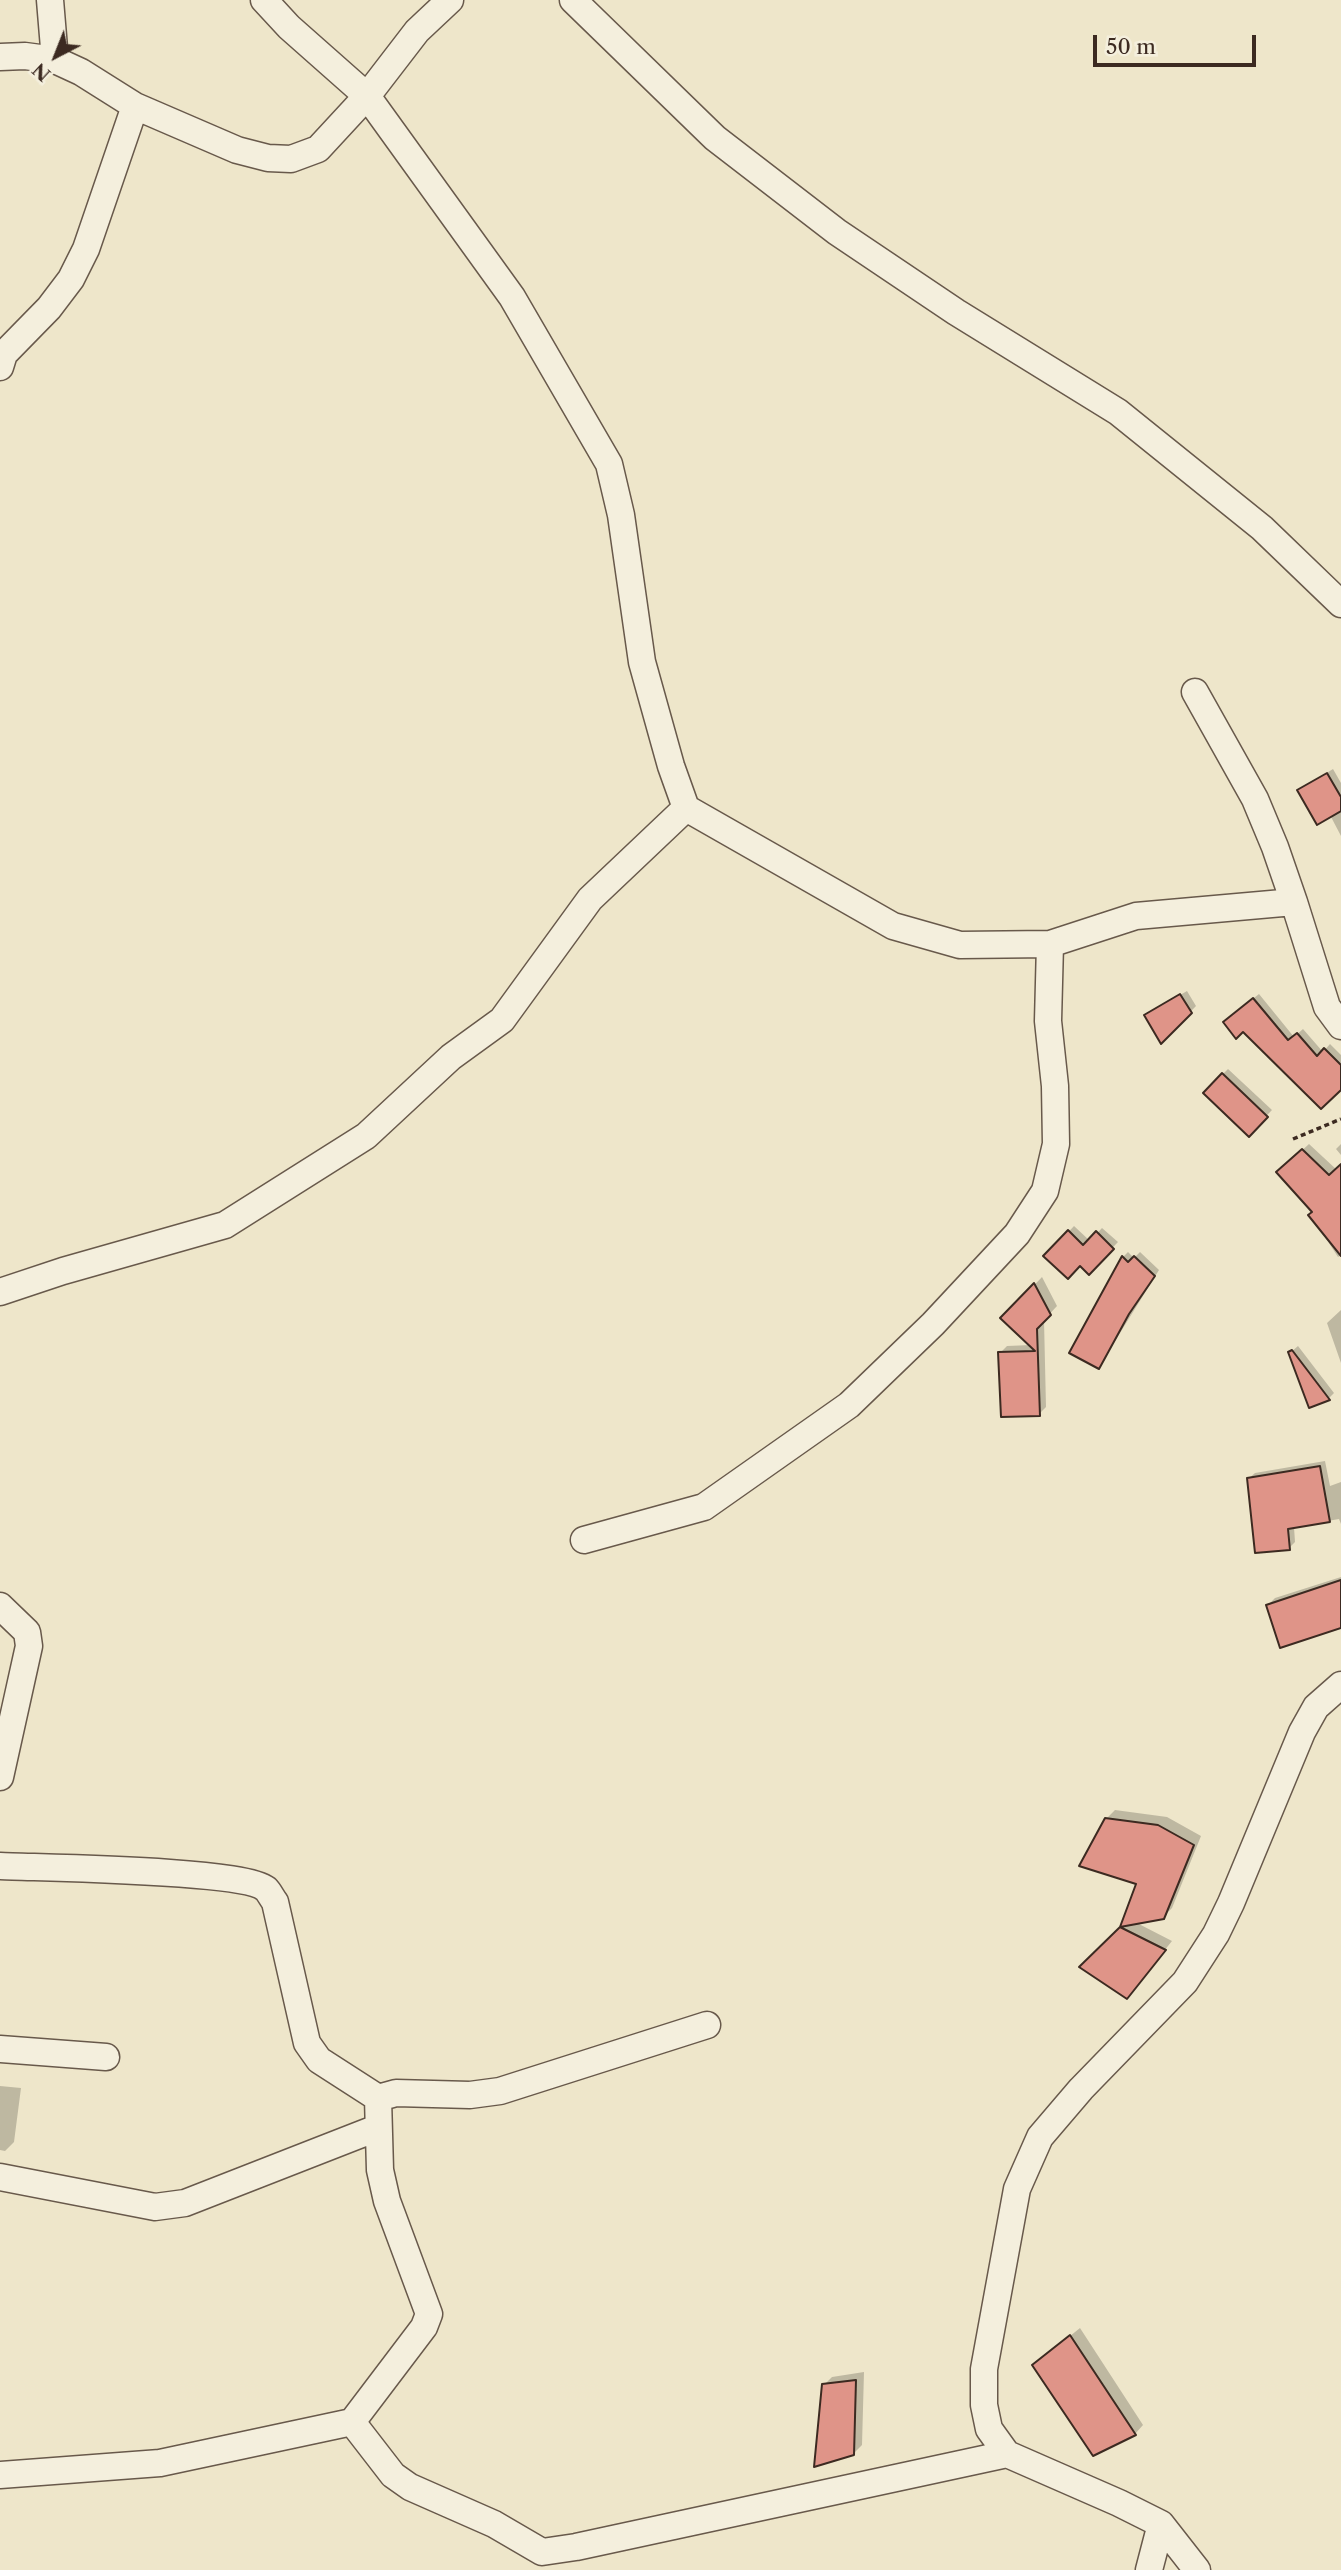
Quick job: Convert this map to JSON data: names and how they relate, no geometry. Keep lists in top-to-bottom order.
{
  "scale_bar": "50 m",
  "north": "bottom left"
}
